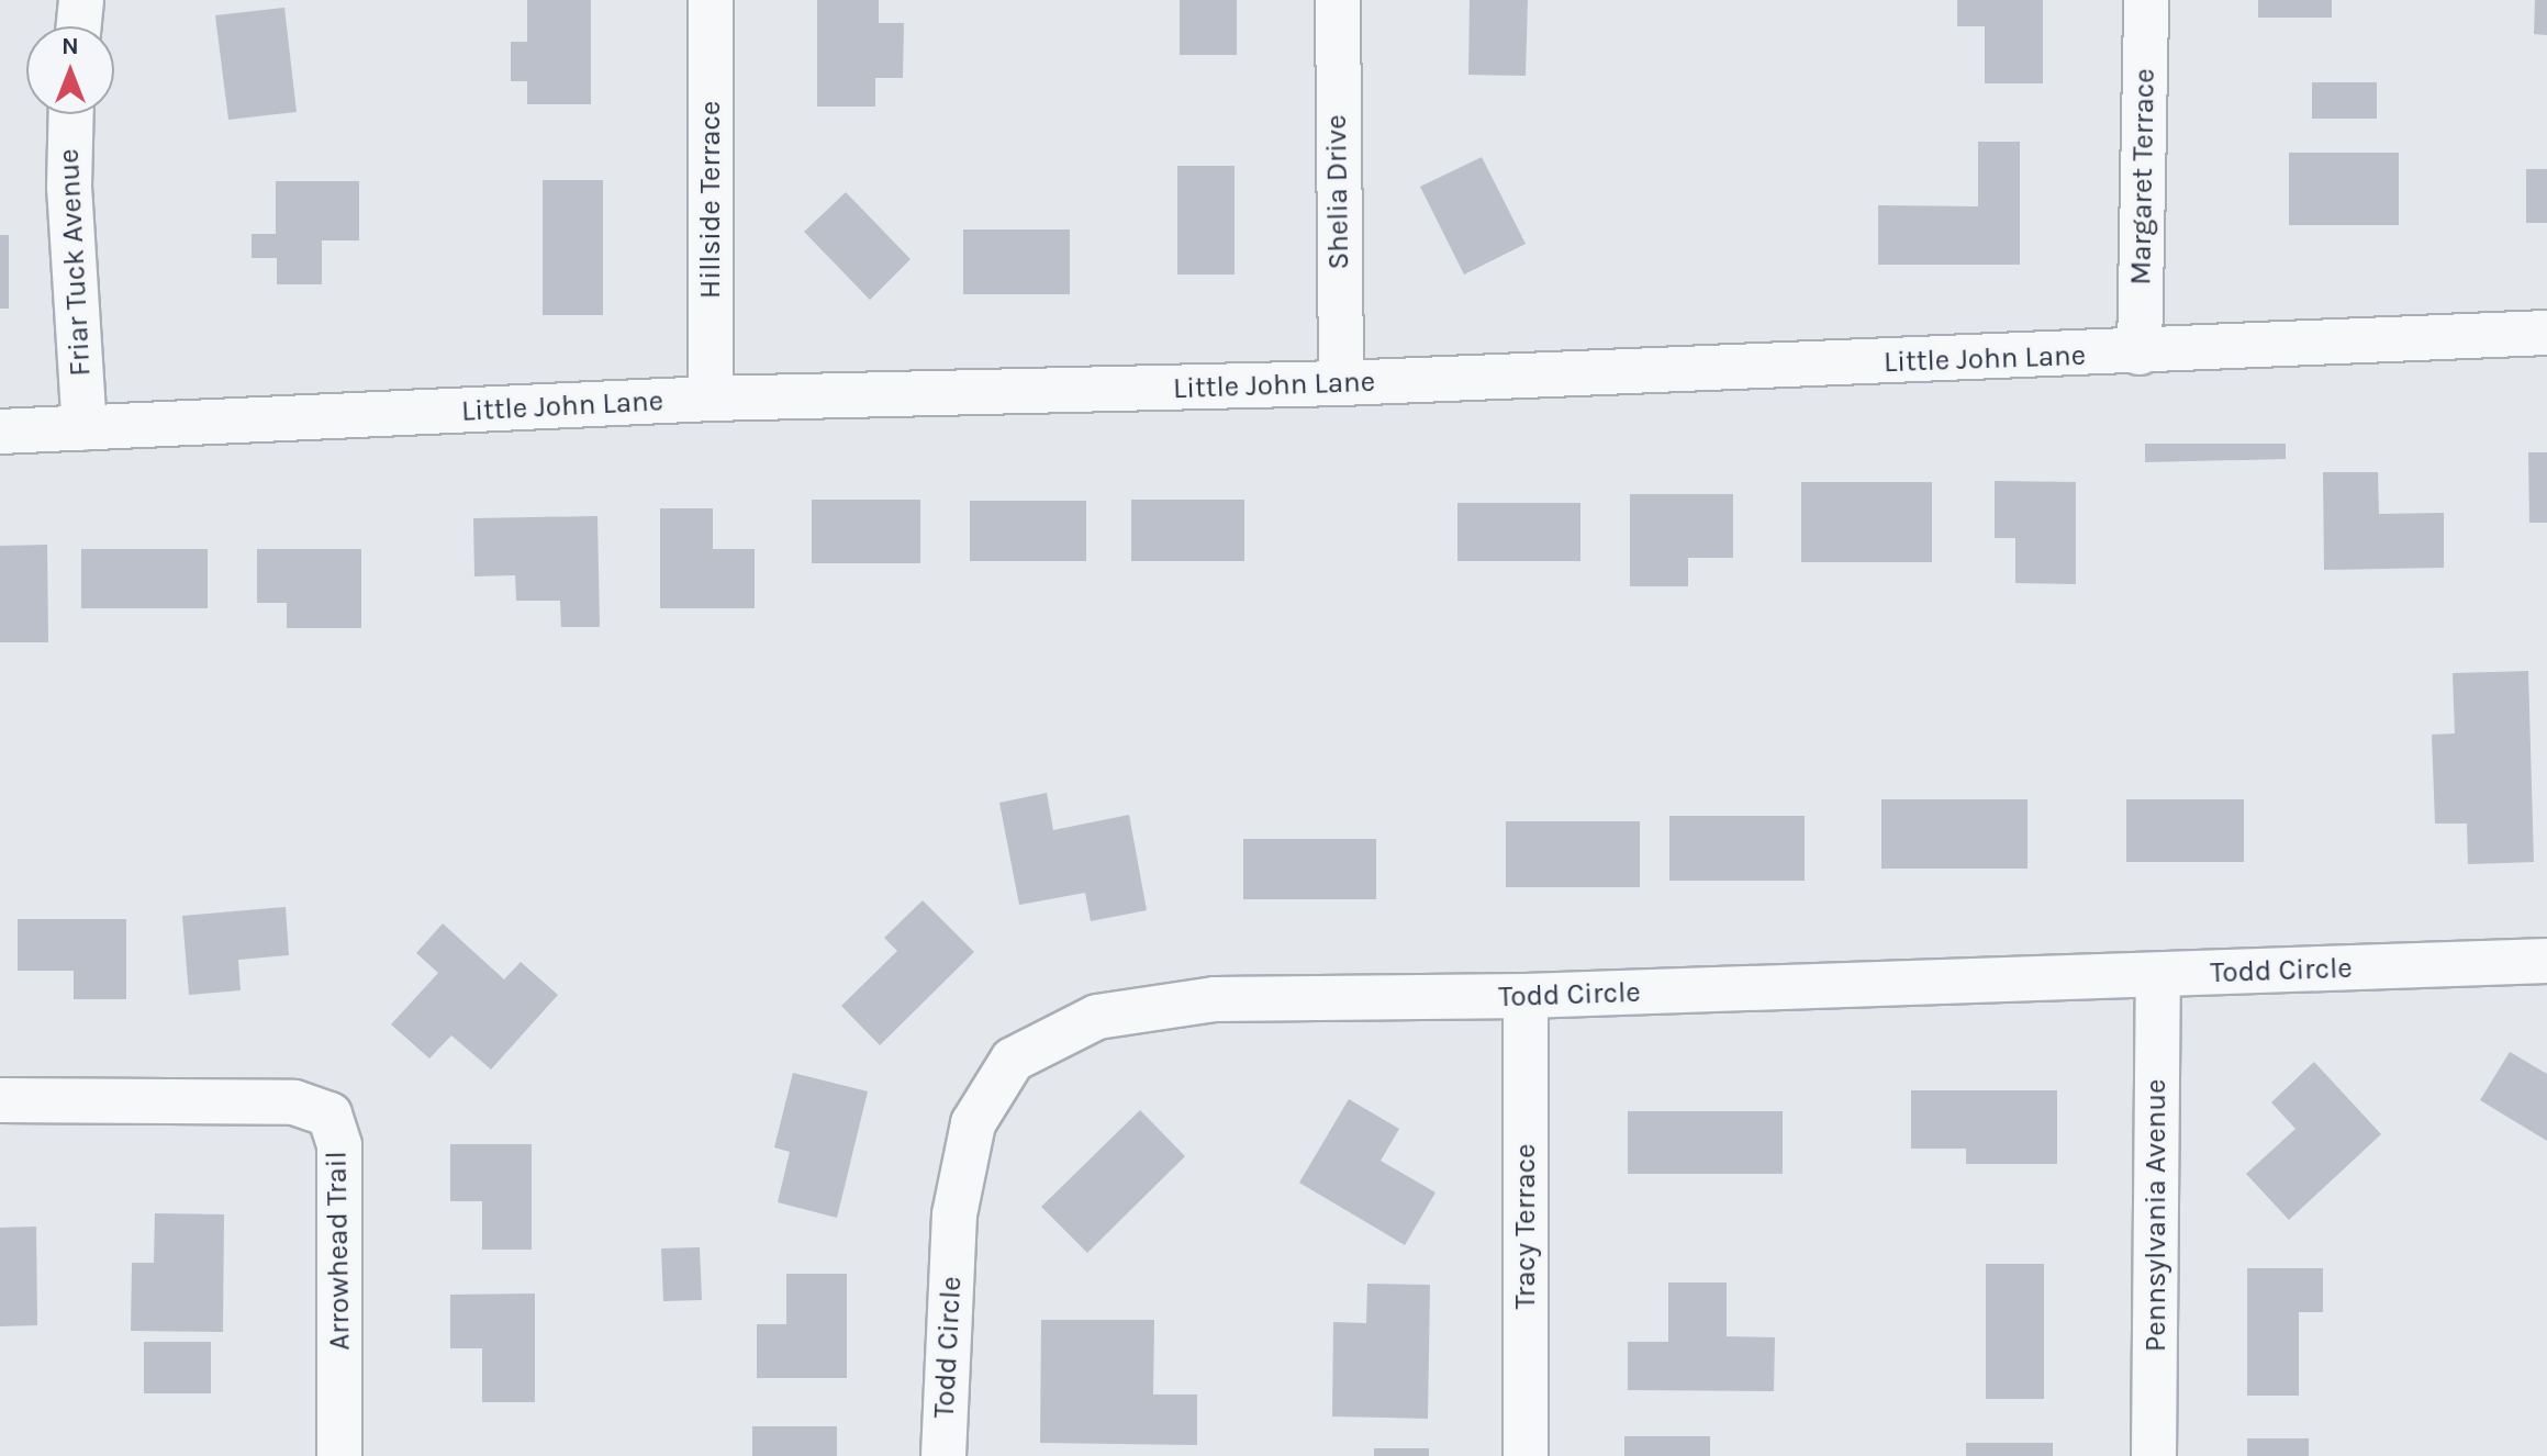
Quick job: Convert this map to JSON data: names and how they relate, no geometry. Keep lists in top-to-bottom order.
{
  "streets": {
    "street": [
      "Margaret Terrace",
      "Shelia Drive",
      "Hillside Terrace",
      "Friar Tuck Avenue",
      "Little John Lane",
      "Todd Circle",
      "Pennsylvania Avenue",
      "Tracy Terrace",
      "Arrowhead Trail"
    ]
  },
  "crossings": [
    ["Margaret Terrace", "Little John Lane"],
    ["Shelia Drive", "Little John Lane"],
    ["Hillside Terrace", "Little John Lane"],
    ["Friar Tuck Avenue", "Little John Lane"],
    ["Todd Circle", "Pennsylvania Avenue"],
    ["Todd Circle", "Tracy Terrace"]
  ],
  "north": "top"
}
